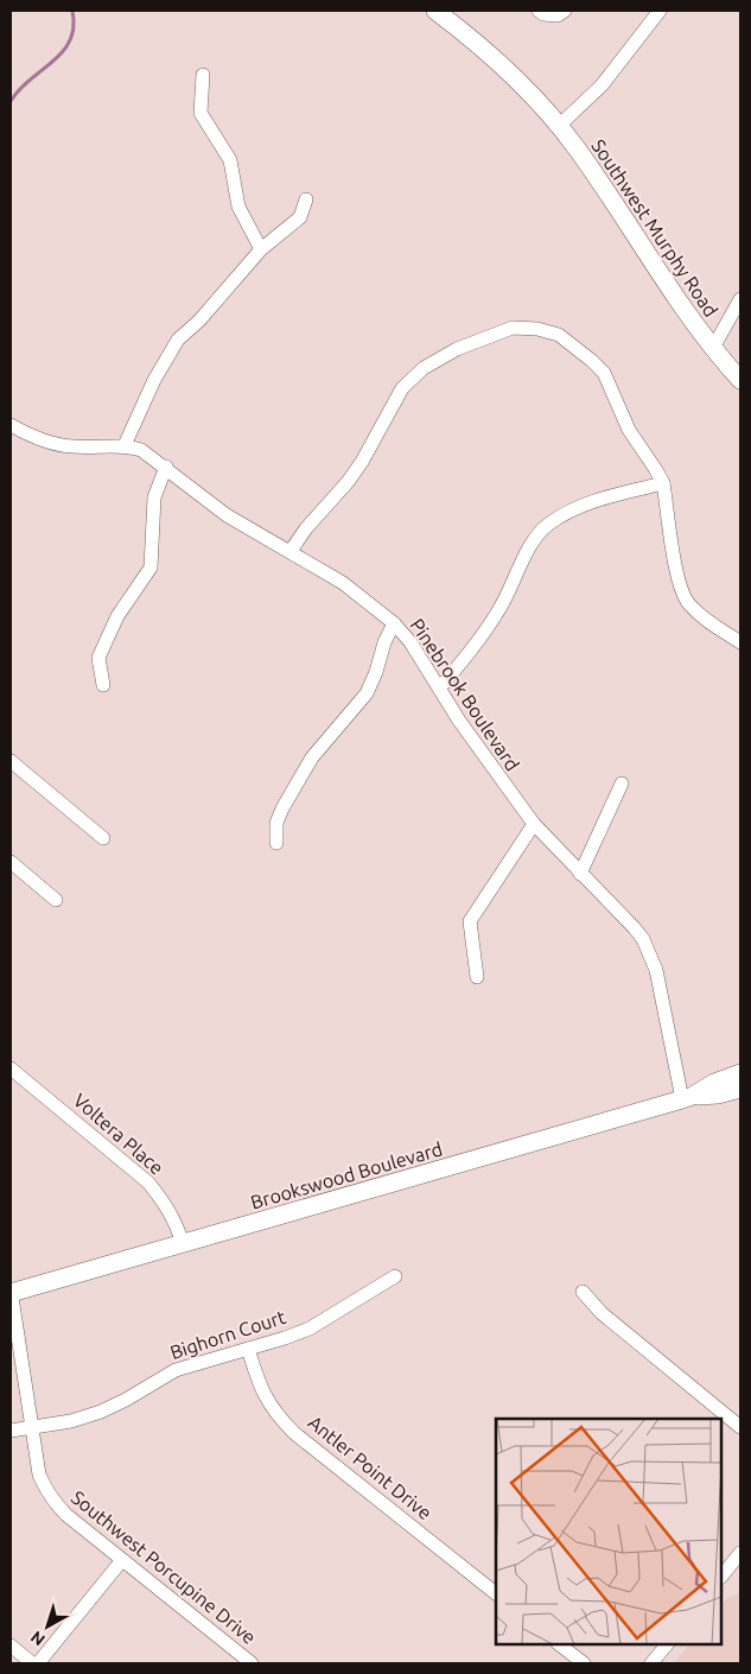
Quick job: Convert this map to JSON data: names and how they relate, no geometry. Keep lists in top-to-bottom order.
{
  "streets": {
    "main road": ["Southwest Murphy Road", "Brookswood Boulevard"],
    "street": [
      "Pinebrook Boulevard",
      "Voltera Place",
      "Bighorn Court",
      "Antler Point Drive",
      "Southwest Porcupine Drive"
    ]
  },
  "crossings": [
    ["Pinebrook Boulevard", "Brookswood Boulevard"],
    ["Voltera Place", "Brookswood Boulevard"],
    ["Brookswood Boulevard", "Southwest Porcupine Drive"],
    ["Bighorn Court", "Antler Point Drive"],
    ["Bighorn Court", "Southwest Porcupine Drive"]
  ],
  "north": "bottom left"
}
